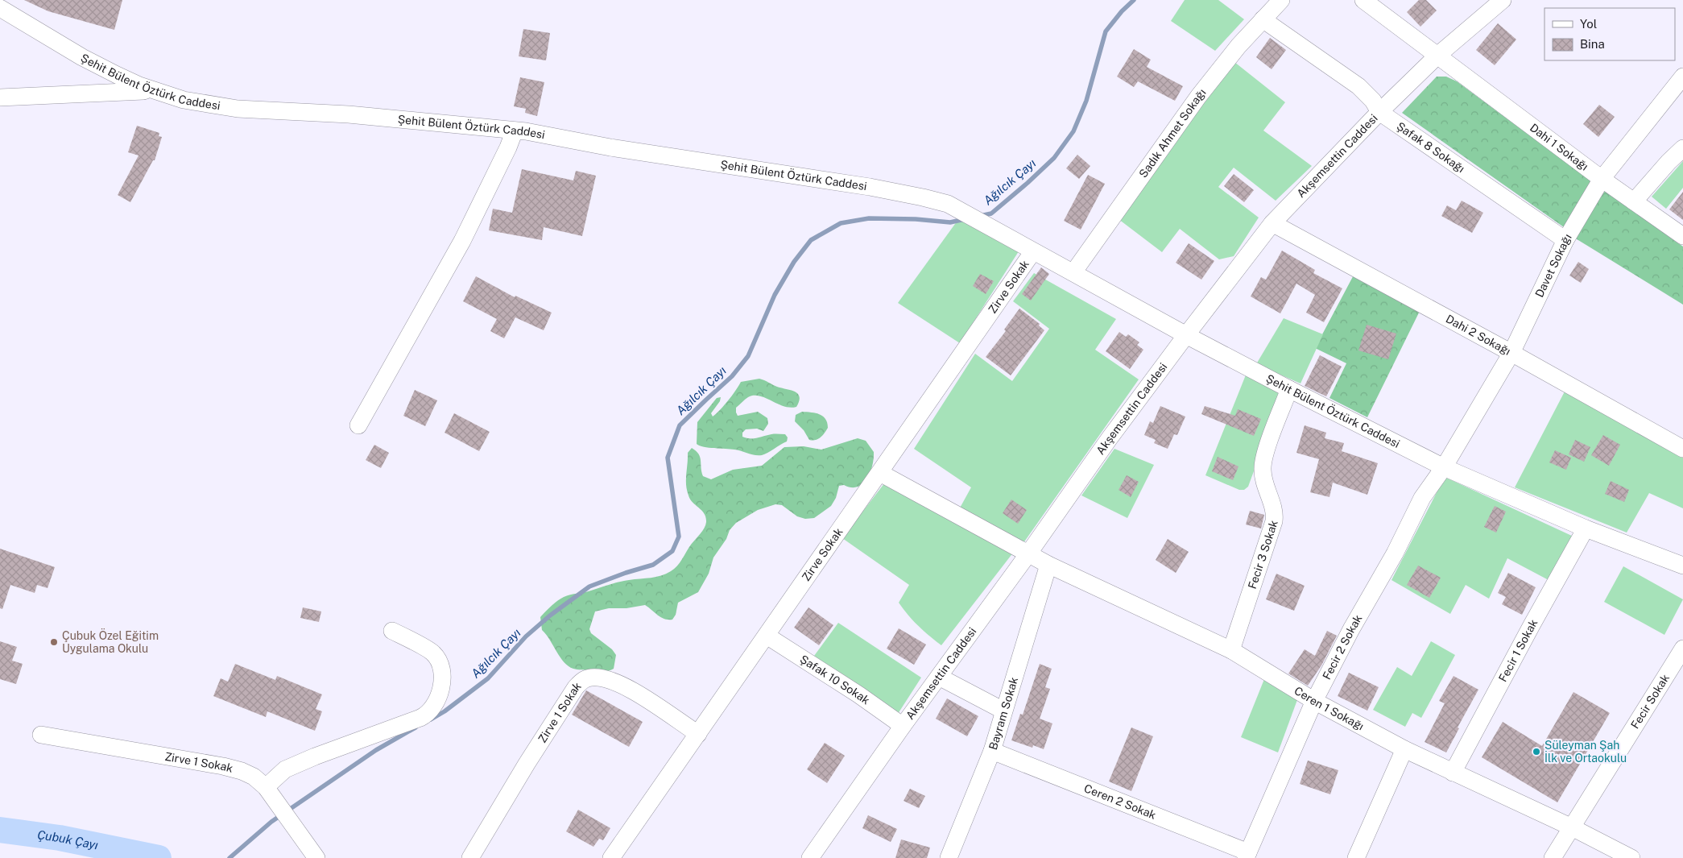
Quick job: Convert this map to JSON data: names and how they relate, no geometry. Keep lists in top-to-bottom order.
{
  "streets": {
    "street": [
      "Şehit Bülent Öztürk Caddesi",
      "Sadık Ahmet Sokağı",
      "Dahi 1 Sokağı",
      "Şafak 8 Sokağı",
      "Akşemsettin Caddesi",
      "Davet Sokağı",
      "Zirve Sokak",
      "Dahi 2 Sokağı",
      "Fecir 3 Sokak",
      "Fecir 2 Sokak",
      "Fecir 1 Sokak",
      "Şafak 10 Sokak",
      "Fecir Sokak",
      "Ceren 1 Sokağı",
      "Zirve 1 Sokak",
      "Bayram Sokak",
      "Ceren 2 Sokak"
    ]
  },
  "crossings": [
    ["Şehit Bülent Öztürk Caddesi", "Sadık Ahmet Sokağı"],
    ["Şehit Bülent Öztürk Caddesi", "Akşemsettin Caddesi"],
    ["Şehit Bülent Öztürk Caddesi", "Davet Sokağı"],
    ["Şehit Bülent Öztürk Caddesi", "Zirve Sokak"],
    ["Şehit Bülent Öztürk Caddesi", "Fecir 3 Sokak"],
    ["Şehit Bülent Öztürk Caddesi", "Fecir 2 Sokak"],
    ["Şehit Bülent Öztürk Caddesi", "Fecir 1 Sokak"],
    ["Sadık Ahmet Sokağı", "Şafak 8 Sokağı"],
    ["Dahi 1 Sokağı", "Akşemsettin Caddesi"],
    ["Dahi 1 Sokağı", "Davet Sokağı"],
    ["Şafak 8 Sokağı", "Akşemsettin Caddesi"],
    ["Şafak 8 Sokağı", "Davet Sokağı"],
    ["Akşemsettin Caddesi", "Dahi 2 Sokağı"],
    ["Akşemsettin Caddesi", "Şafak 10 Sokak"],
    ["Akşemsettin Caddesi", "Ceren 1 Sokağı"],
    ["Davet Sokağı", "Dahi 2 Sokağı"],
    ["Davet Sokağı", "Fecir 2 Sokak"],
    ["Zirve Sokak", "Şafak 10 Sokak"],
    ["Zirve Sokak", "Ceren 1 Sokağı"],
    ["Zirve Sokak", "Zirve 1 Sokak"],
    ["Fecir 3 Sokak", "Ceren 1 Sokağı"],
    ["Fecir 2 Sokak", "Ceren 1 Sokağı"],
    ["Fecir 2 Sokak", "Ceren 2 Sokak"],
    ["Fecir 1 Sokak", "Ceren 1 Sokağı"],
    ["Fecir Sokak", "Ceren 1 Sokağı"],
    ["Ceren 1 Sokağı", "Bayram Sokak"],
    ["Bayram Sokak", "Ceren 2 Sokak"]
  ],
  "water": ["Ağılcık Çayı", "Çubuk Çayı"],
  "places": ["Çubuk Özel Eğitim Uygulama Okulu", "Süleyman Şah İlk ve Ortaokulu"],
  "legend": ["Yol", "Bina"]
}
